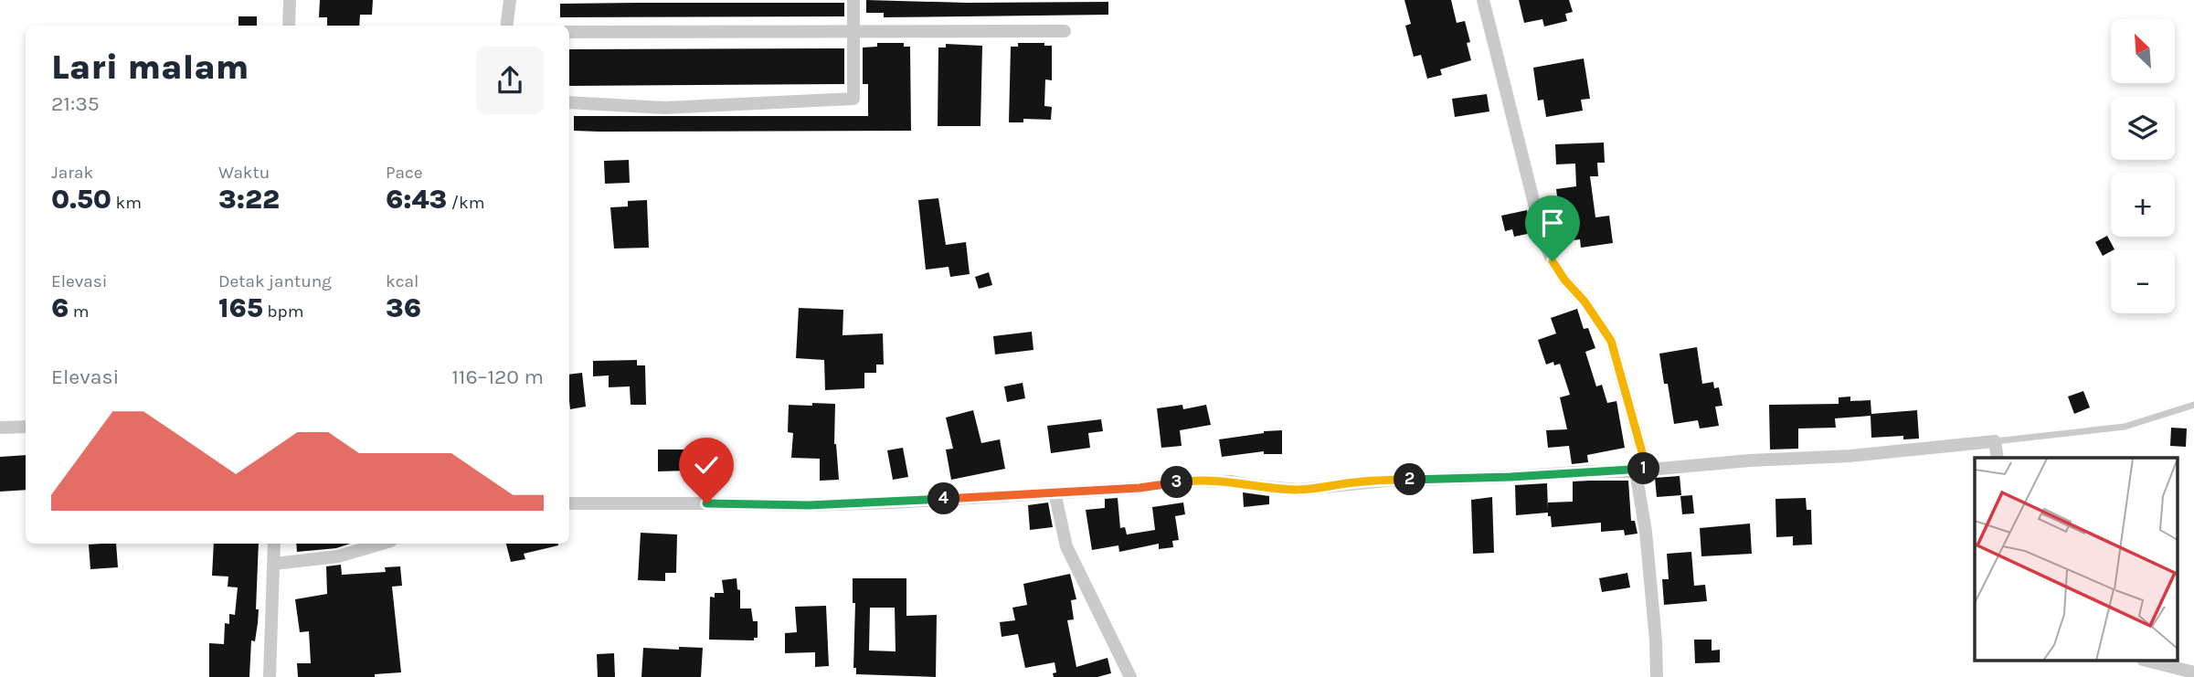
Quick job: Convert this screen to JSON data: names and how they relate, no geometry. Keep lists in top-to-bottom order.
{
  "north": "top left",
  "page": {
    "map_buttons": ["+", "−"],
    "heading": ["Lari malam", "21:35"],
    "stats": [
      ["Jarak", "0.50 km"],
      ["Waktu", "3:22"],
      ["Pace", "6:43 /km"],
      ["Elevasi", "6 m"],
      ["Detak jantung", "165 bpm"],
      ["kcal", "36"]
    ],
    "chart": ["Elevasi", "116–120 m"],
    "pins": [
      "1",
      "2",
      "3",
      "4"
    ]
  }
}
